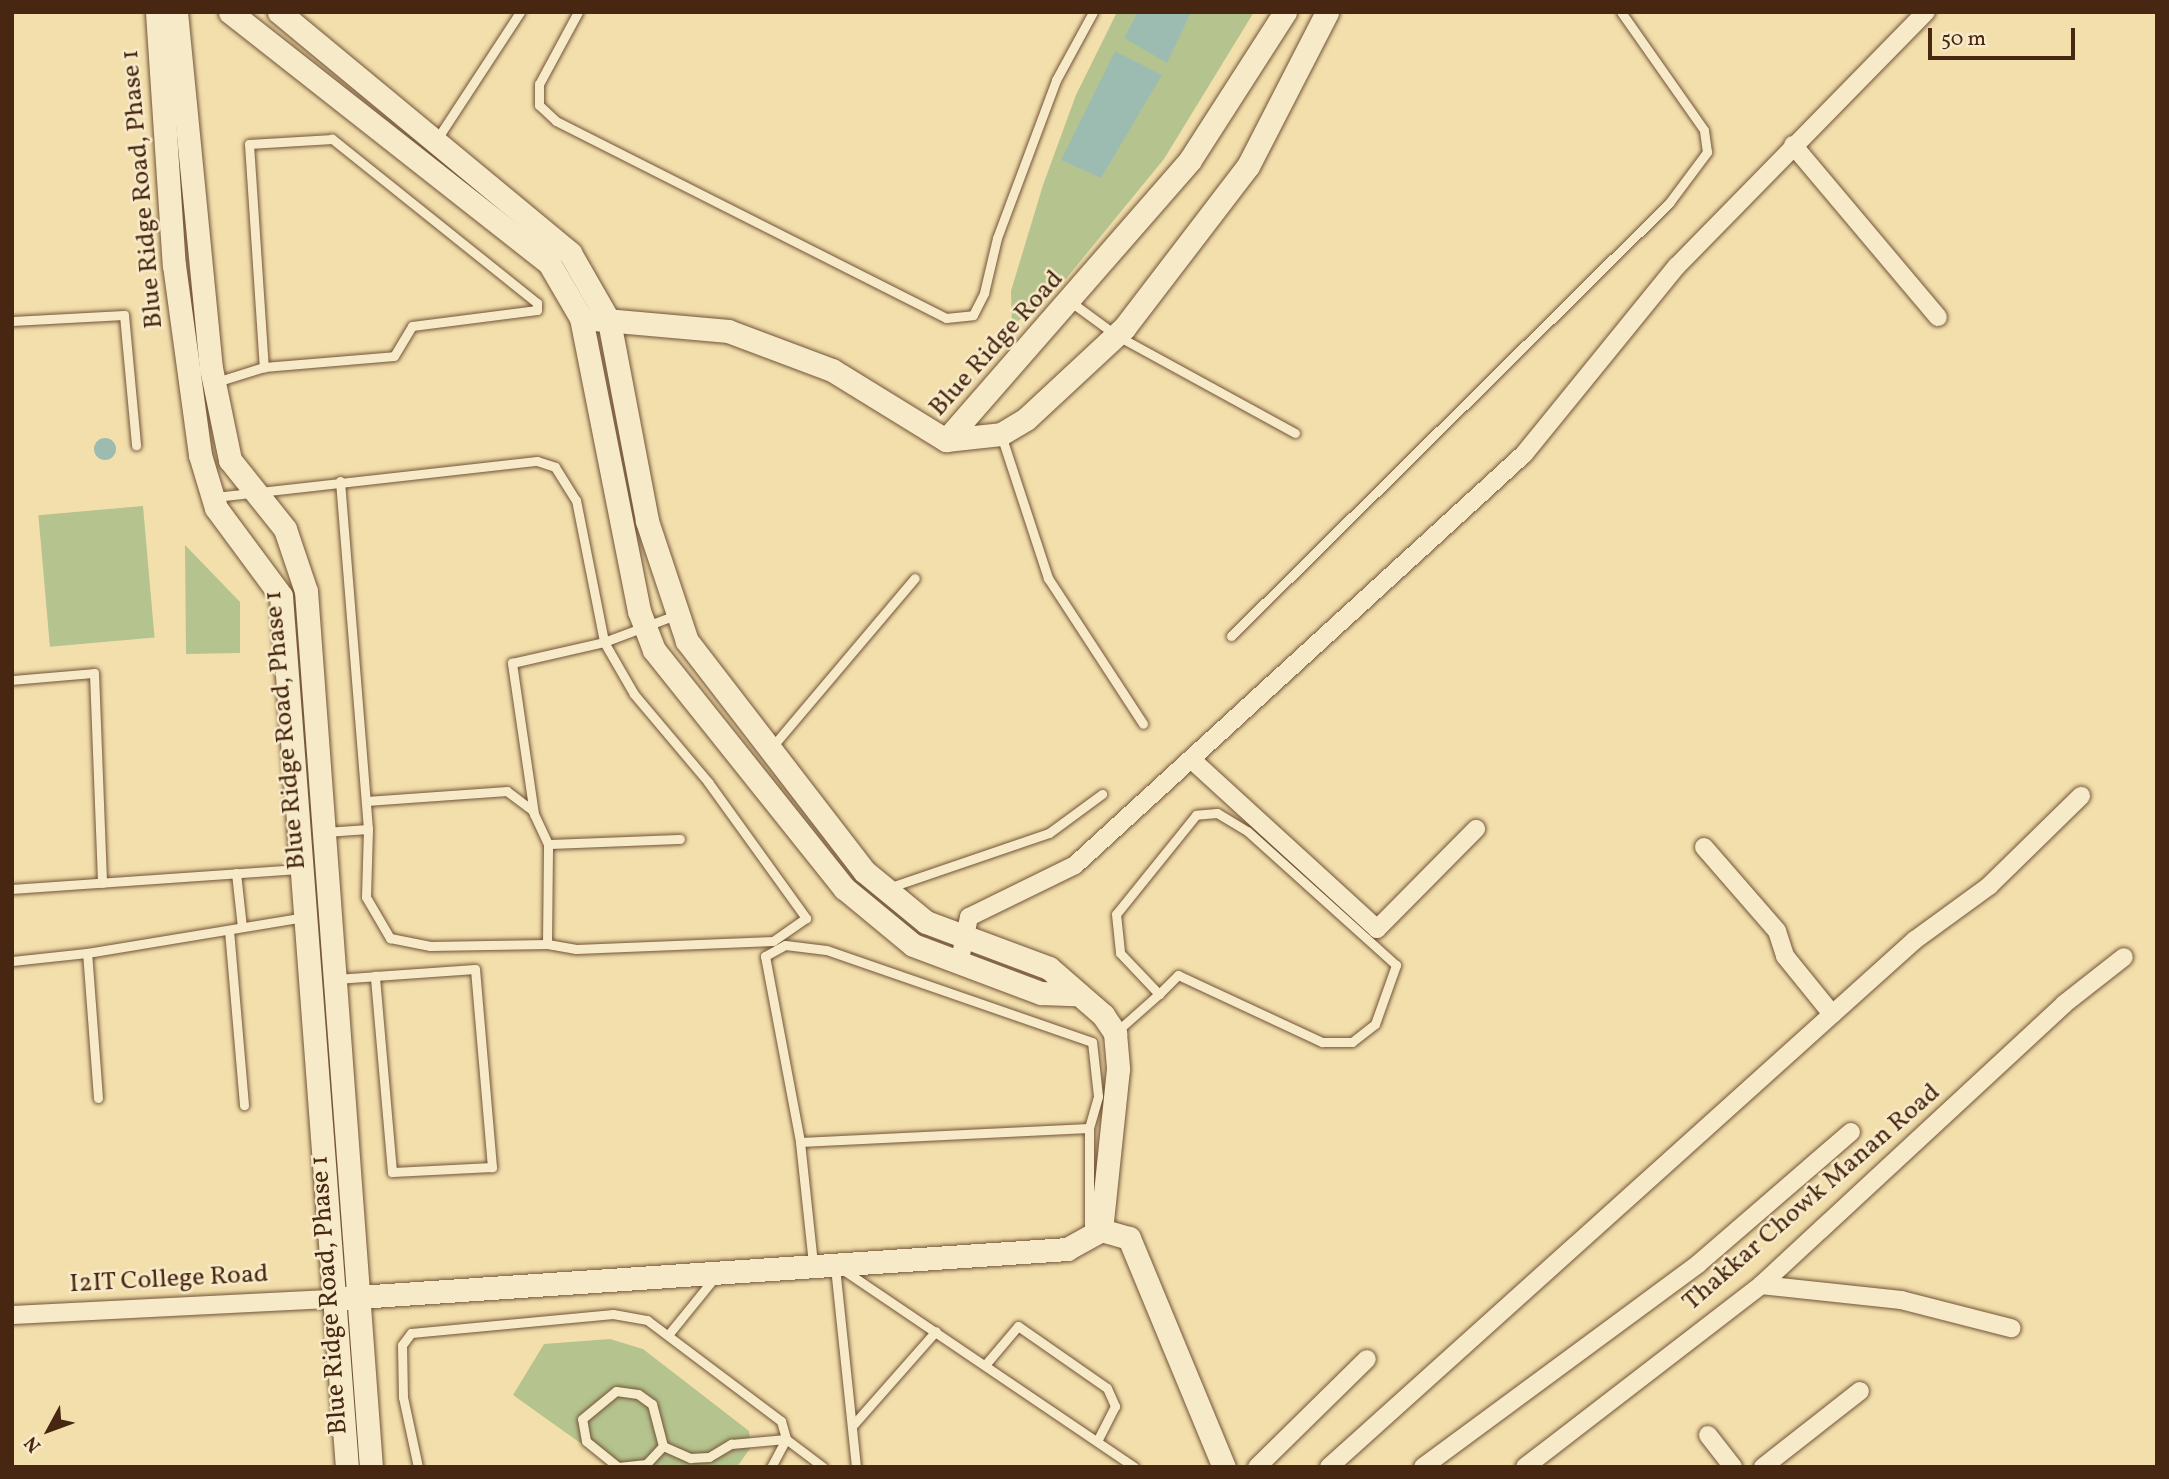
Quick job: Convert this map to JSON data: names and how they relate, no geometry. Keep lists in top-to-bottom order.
{
  "streets": {
    "street": [
      "Blue Ridge Road, Phase 1",
      "Blue Ridge Road",
      "Thakkar Chowk Manan Road",
      "I2IT College Road"
    ]
  },
  "crossings": [
    ["Blue Ridge Road, Phase 1", "I2IT College Road"]
  ],
  "scale_bar": "50 m",
  "north": "bottom left"
}
